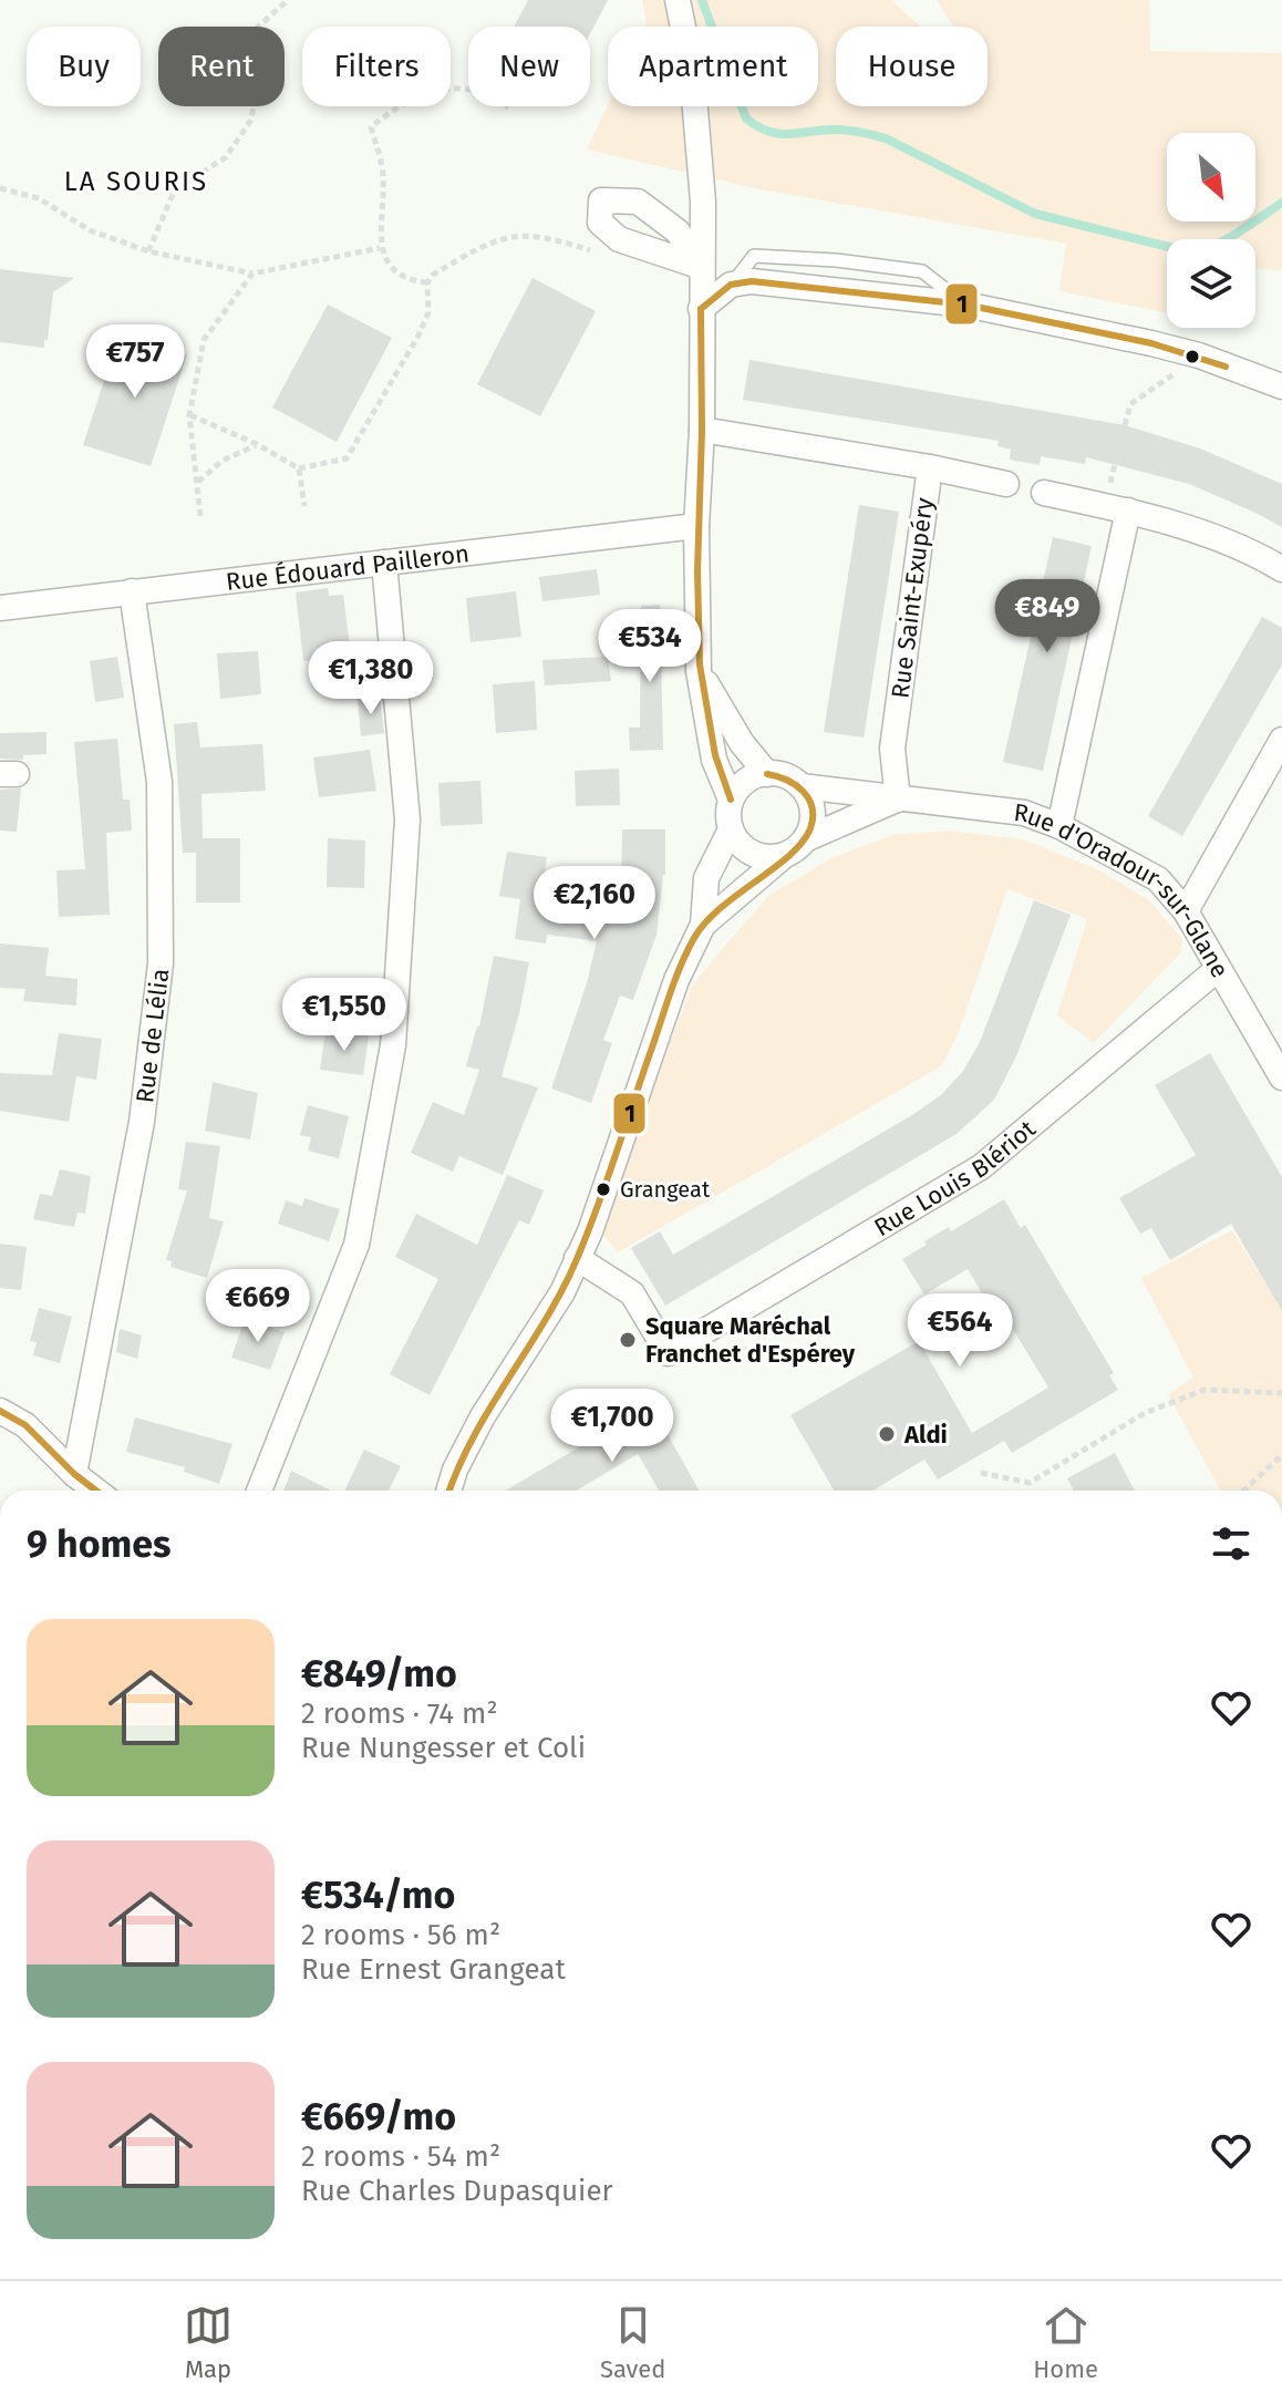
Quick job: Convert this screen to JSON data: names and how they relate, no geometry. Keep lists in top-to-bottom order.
{
  "streets": {
    "street": [
      "Rue Édouard Pailleron",
      "Rue Saint-Exupéry",
      "Rue d'Oradour-sur-Glane",
      "Rue de Lélia",
      "Rue Louis Blériot"
    ]
  },
  "crossings": [
    ["Rue Édouard Pailleron", "Rue de Lélia"],
    ["Rue Saint-Exupéry", "Rue d'Oradour-sur-Glane"],
    ["Rue d'Oradour-sur-Glane", "Rue Louis Blériot"]
  ],
  "districts": ["LA SOURIS"],
  "places": ["Grangeat", "Square Maréchal Franchet d'Espérey", "Aldi"],
  "lines": ["transit line 1"],
  "north": "bottom right",
  "page": {
    "chip": [
      "Buy",
      "Rent",
      "Filters",
      "New",
      "Apartment",
      "House"
    ],
    "price": [
      "€757",
      "€849",
      "€534",
      "€1,380",
      "€2,160",
      "€1,550",
      "€669",
      "€564",
      "€1,700"
    ],
    "heading": "9 homes",
    "list": [
      {
        "name": "€849/mo",
        "note": "2 rooms · 74 m² · Rue Nungesser et Coli"
      },
      {
        "name": "€534/mo",
        "note": "2 rooms · 56 m² · Rue Ernest Grangeat"
      },
      {
        "name": "€669/mo",
        "note": "2 rooms · 54 m² · Rue Charles Dupasquier"
      }
    ],
    "tabs": ["Map", "Saved", "Home"]
  }
}
